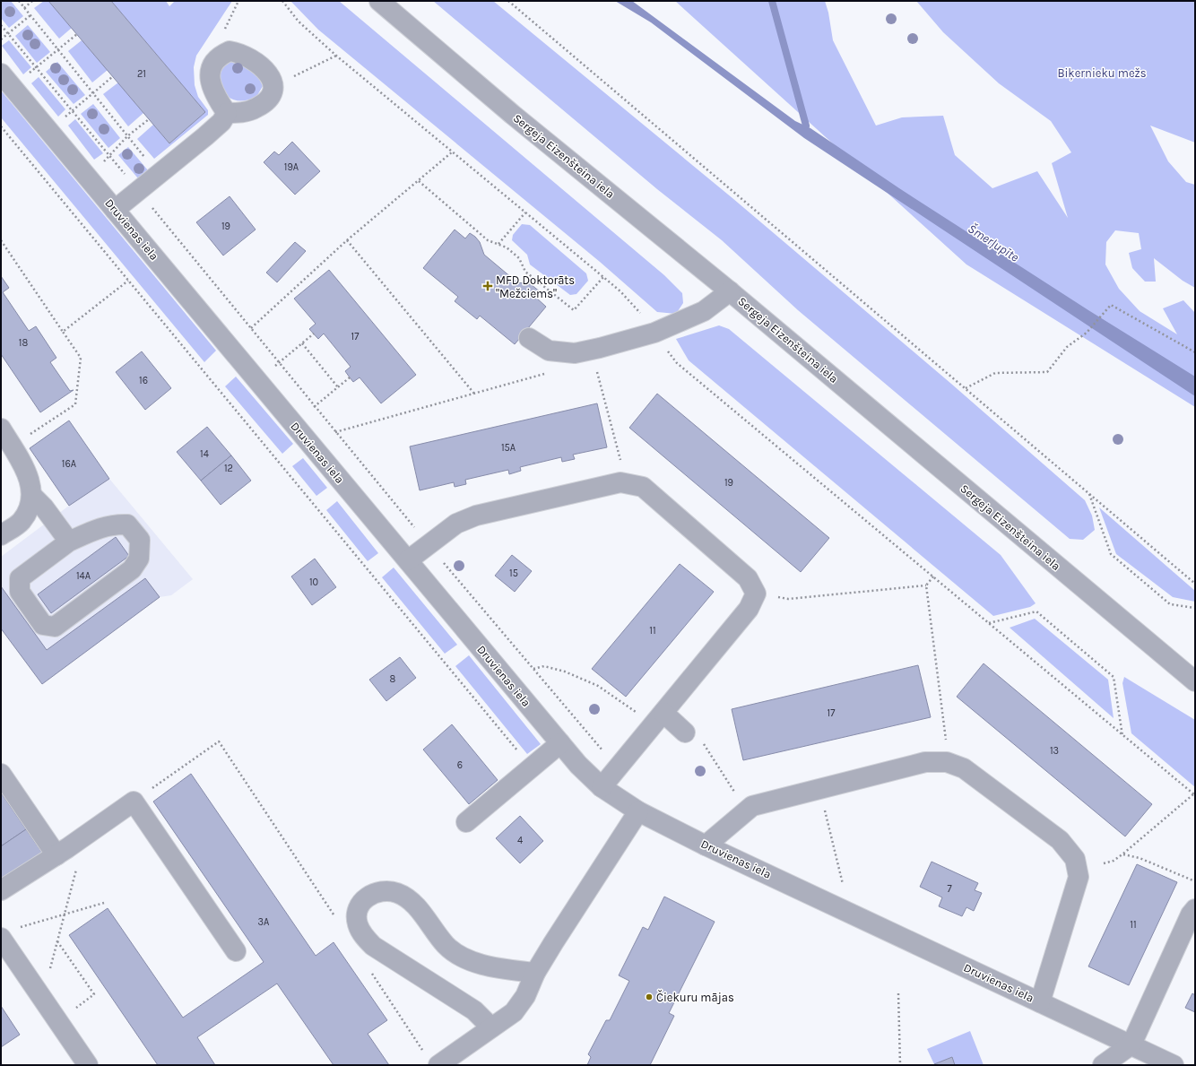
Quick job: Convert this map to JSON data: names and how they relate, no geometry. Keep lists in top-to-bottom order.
{
  "streets": {
    "street": ["Sergeja Eizenšteina iela", "Druvienas iela"]
  },
  "water": ["Šmerļupīte"],
  "parks": ["Biķernieku mežs"],
  "places": {
    "health": ["MFD Doktorāts \"Mežciems\""],
    "other": ["Čiekuru mājas"]
  },
  "house_numbers": [
    "21",
    "19A",
    "19",
    "17",
    "18",
    "16",
    "15A",
    "14",
    "16A",
    "12",
    "19",
    "15",
    "14A",
    "10",
    "11",
    "8",
    "17",
    "13",
    "6",
    "4",
    "7",
    "3A",
    "11"
  ]
}
